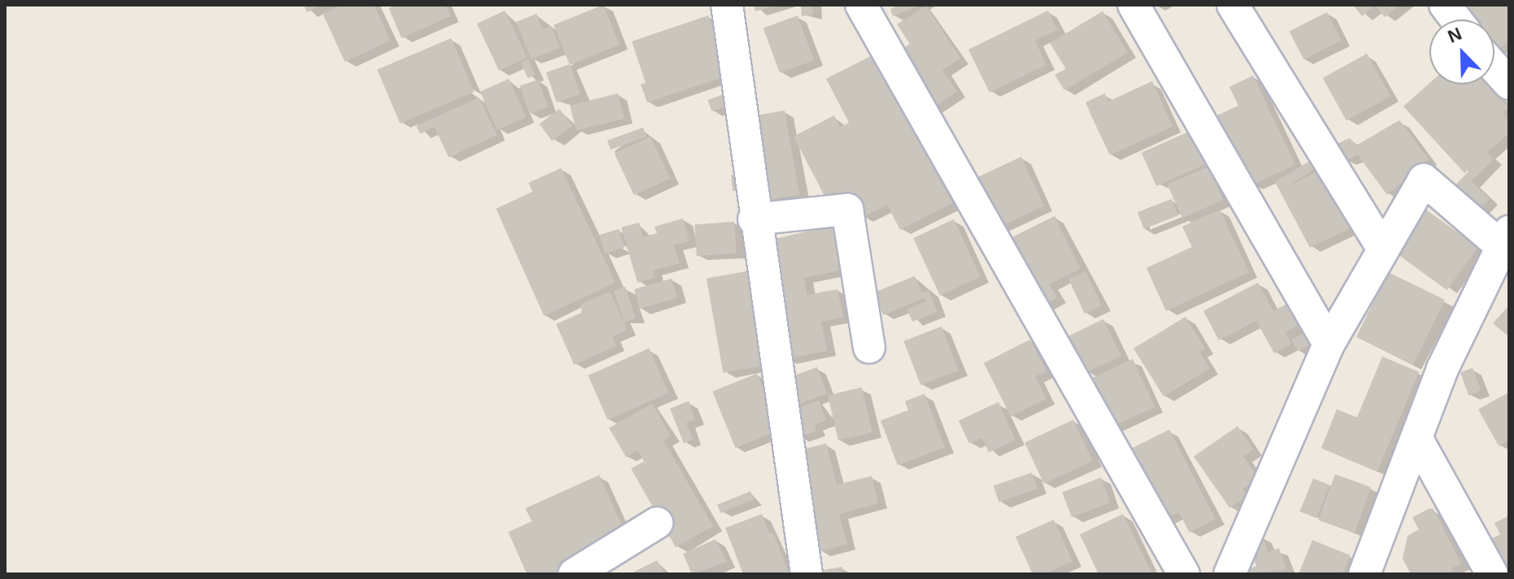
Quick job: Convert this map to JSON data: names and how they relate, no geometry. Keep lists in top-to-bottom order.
{
  "north": "top left"
}
